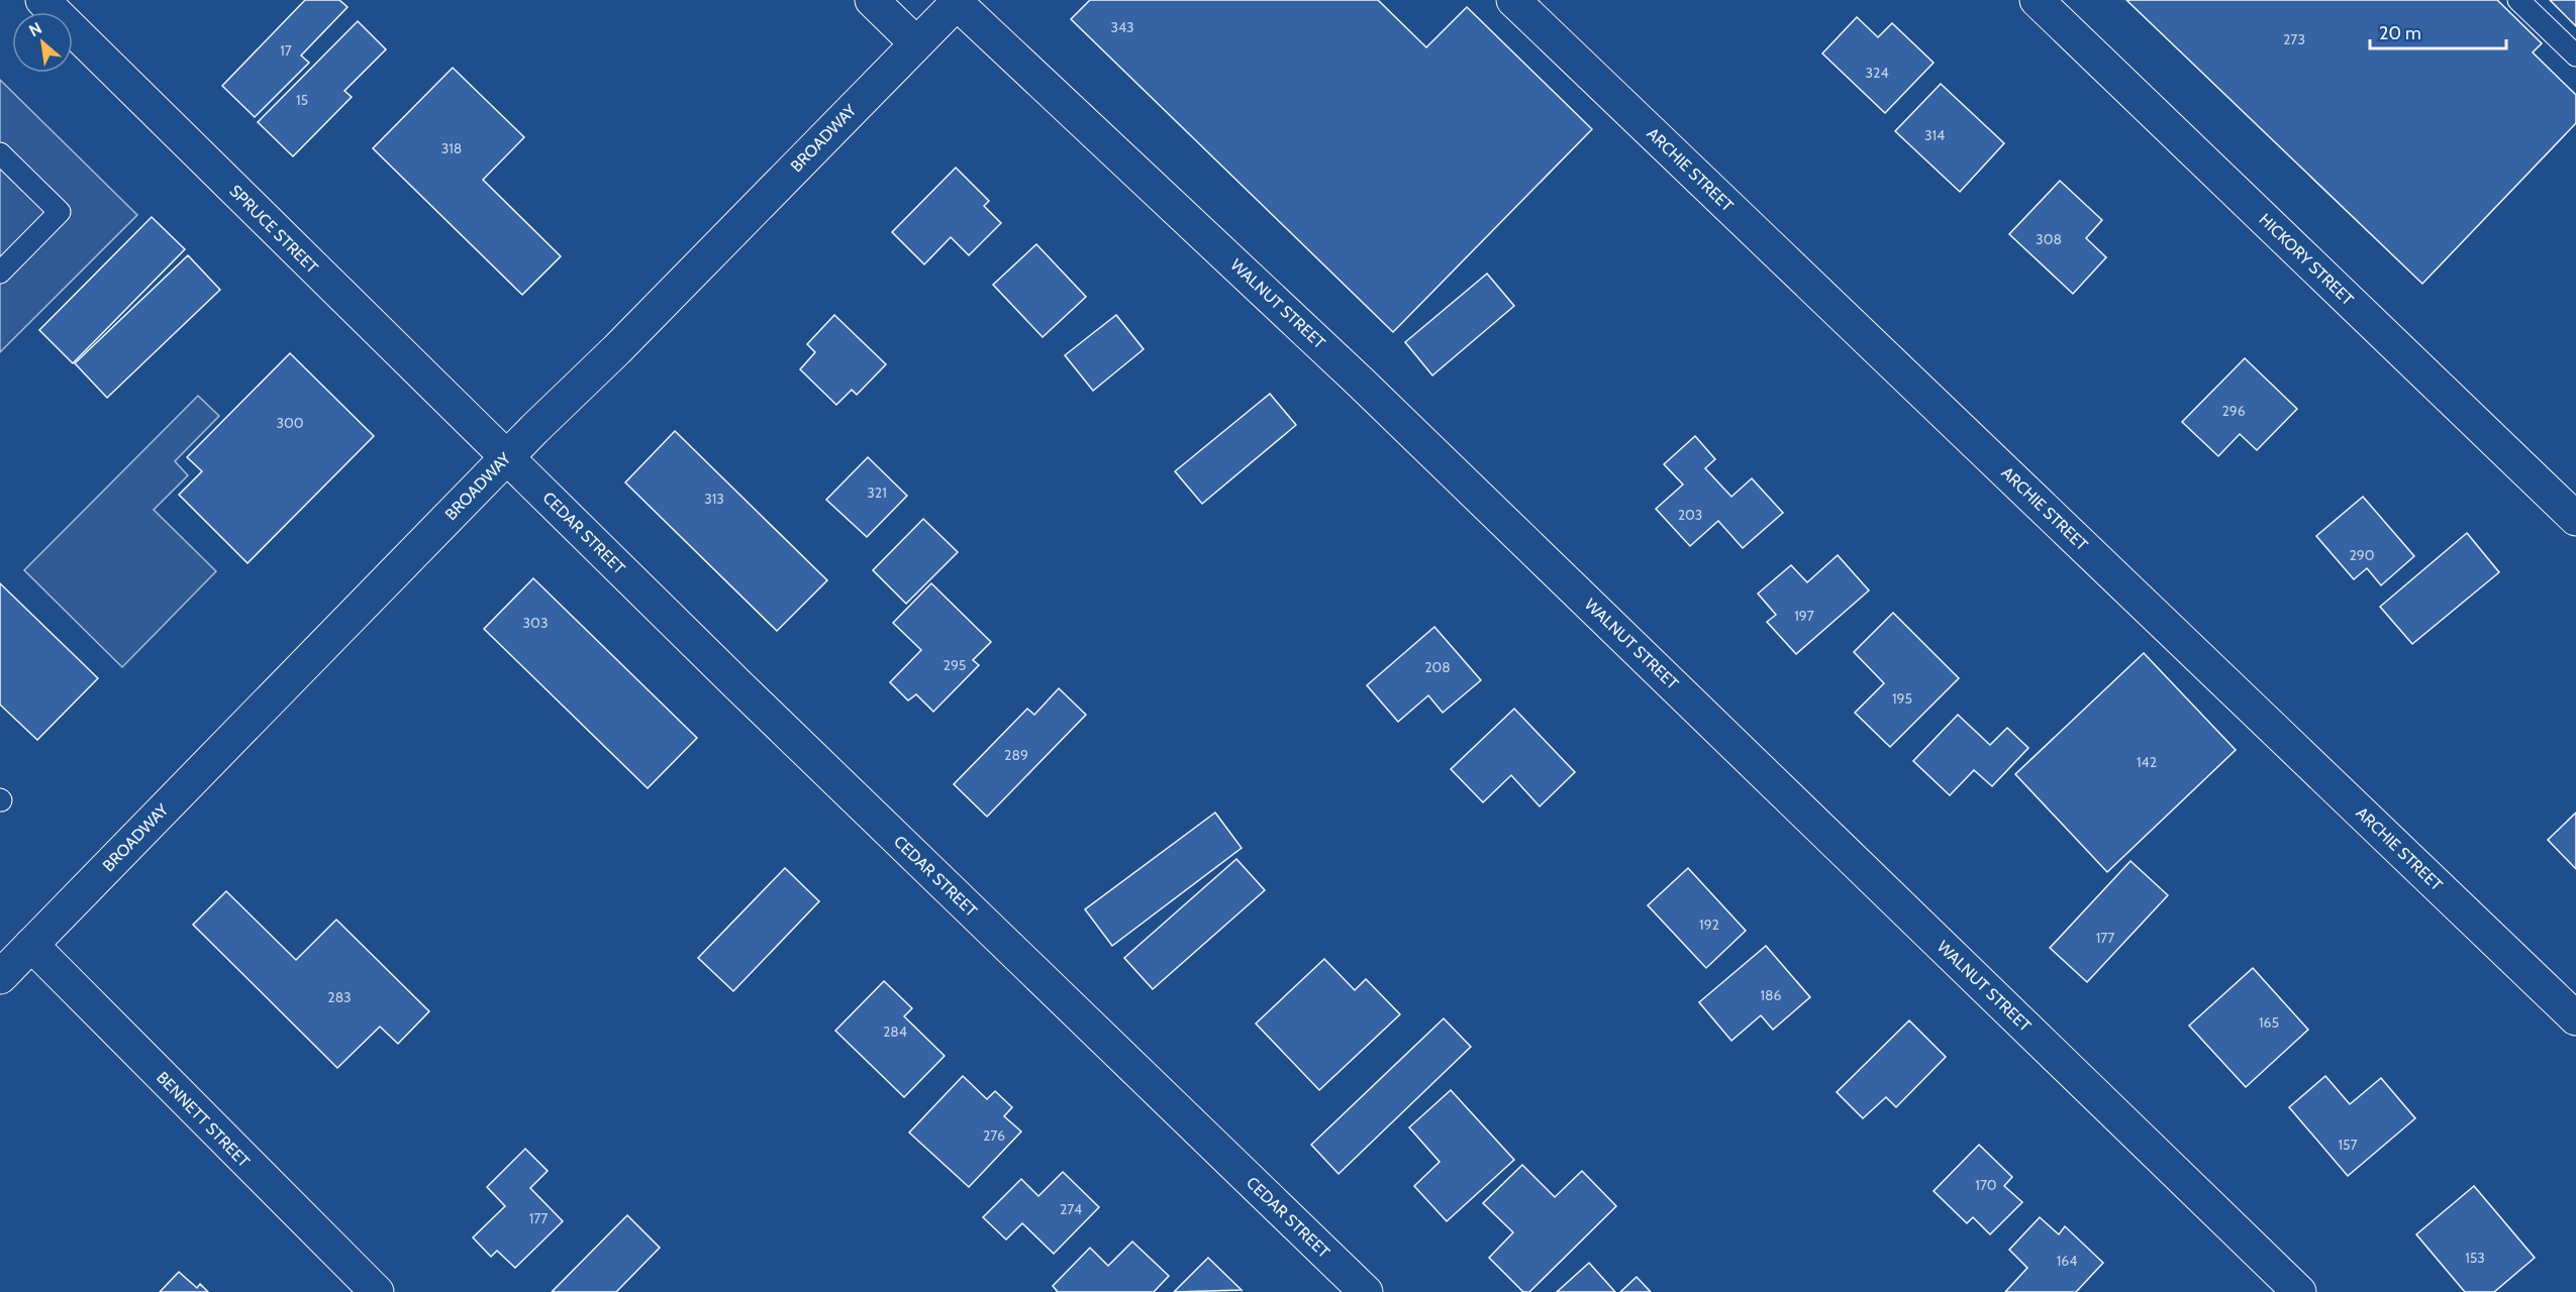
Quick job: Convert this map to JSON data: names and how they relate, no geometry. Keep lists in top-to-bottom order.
{
  "streets": {
    "street": [
      "BROADWAY",
      "ARCHIE STREET",
      "SPRUCE STREET",
      "HICKORY STREET",
      "WALNUT STREET",
      "CEDAR STREET",
      "BENNETT STREET"
    ]
  },
  "crossings": [
    ["BROADWAY", "SPRUCE STREET"],
    ["BROADWAY", "WALNUT STREET"],
    ["BROADWAY", "CEDAR STREET"],
    ["BROADWAY", "BENNETT STREET"],
    ["SPRUCE STREET", "CEDAR STREET"]
  ],
  "house_numbers": [
    "343",
    "273",
    "17",
    "324",
    "15",
    "314",
    "318",
    "308",
    "296",
    "300",
    "321",
    "313",
    "203",
    "290",
    "197",
    "303",
    "295",
    "208",
    "195",
    "289",
    "142",
    "192",
    "177",
    "186",
    "283",
    "165",
    "284",
    "276",
    "157",
    "170",
    "274",
    "177",
    "153",
    "164"
  ],
  "scale_bar": "20 m",
  "north": "top left"
}
